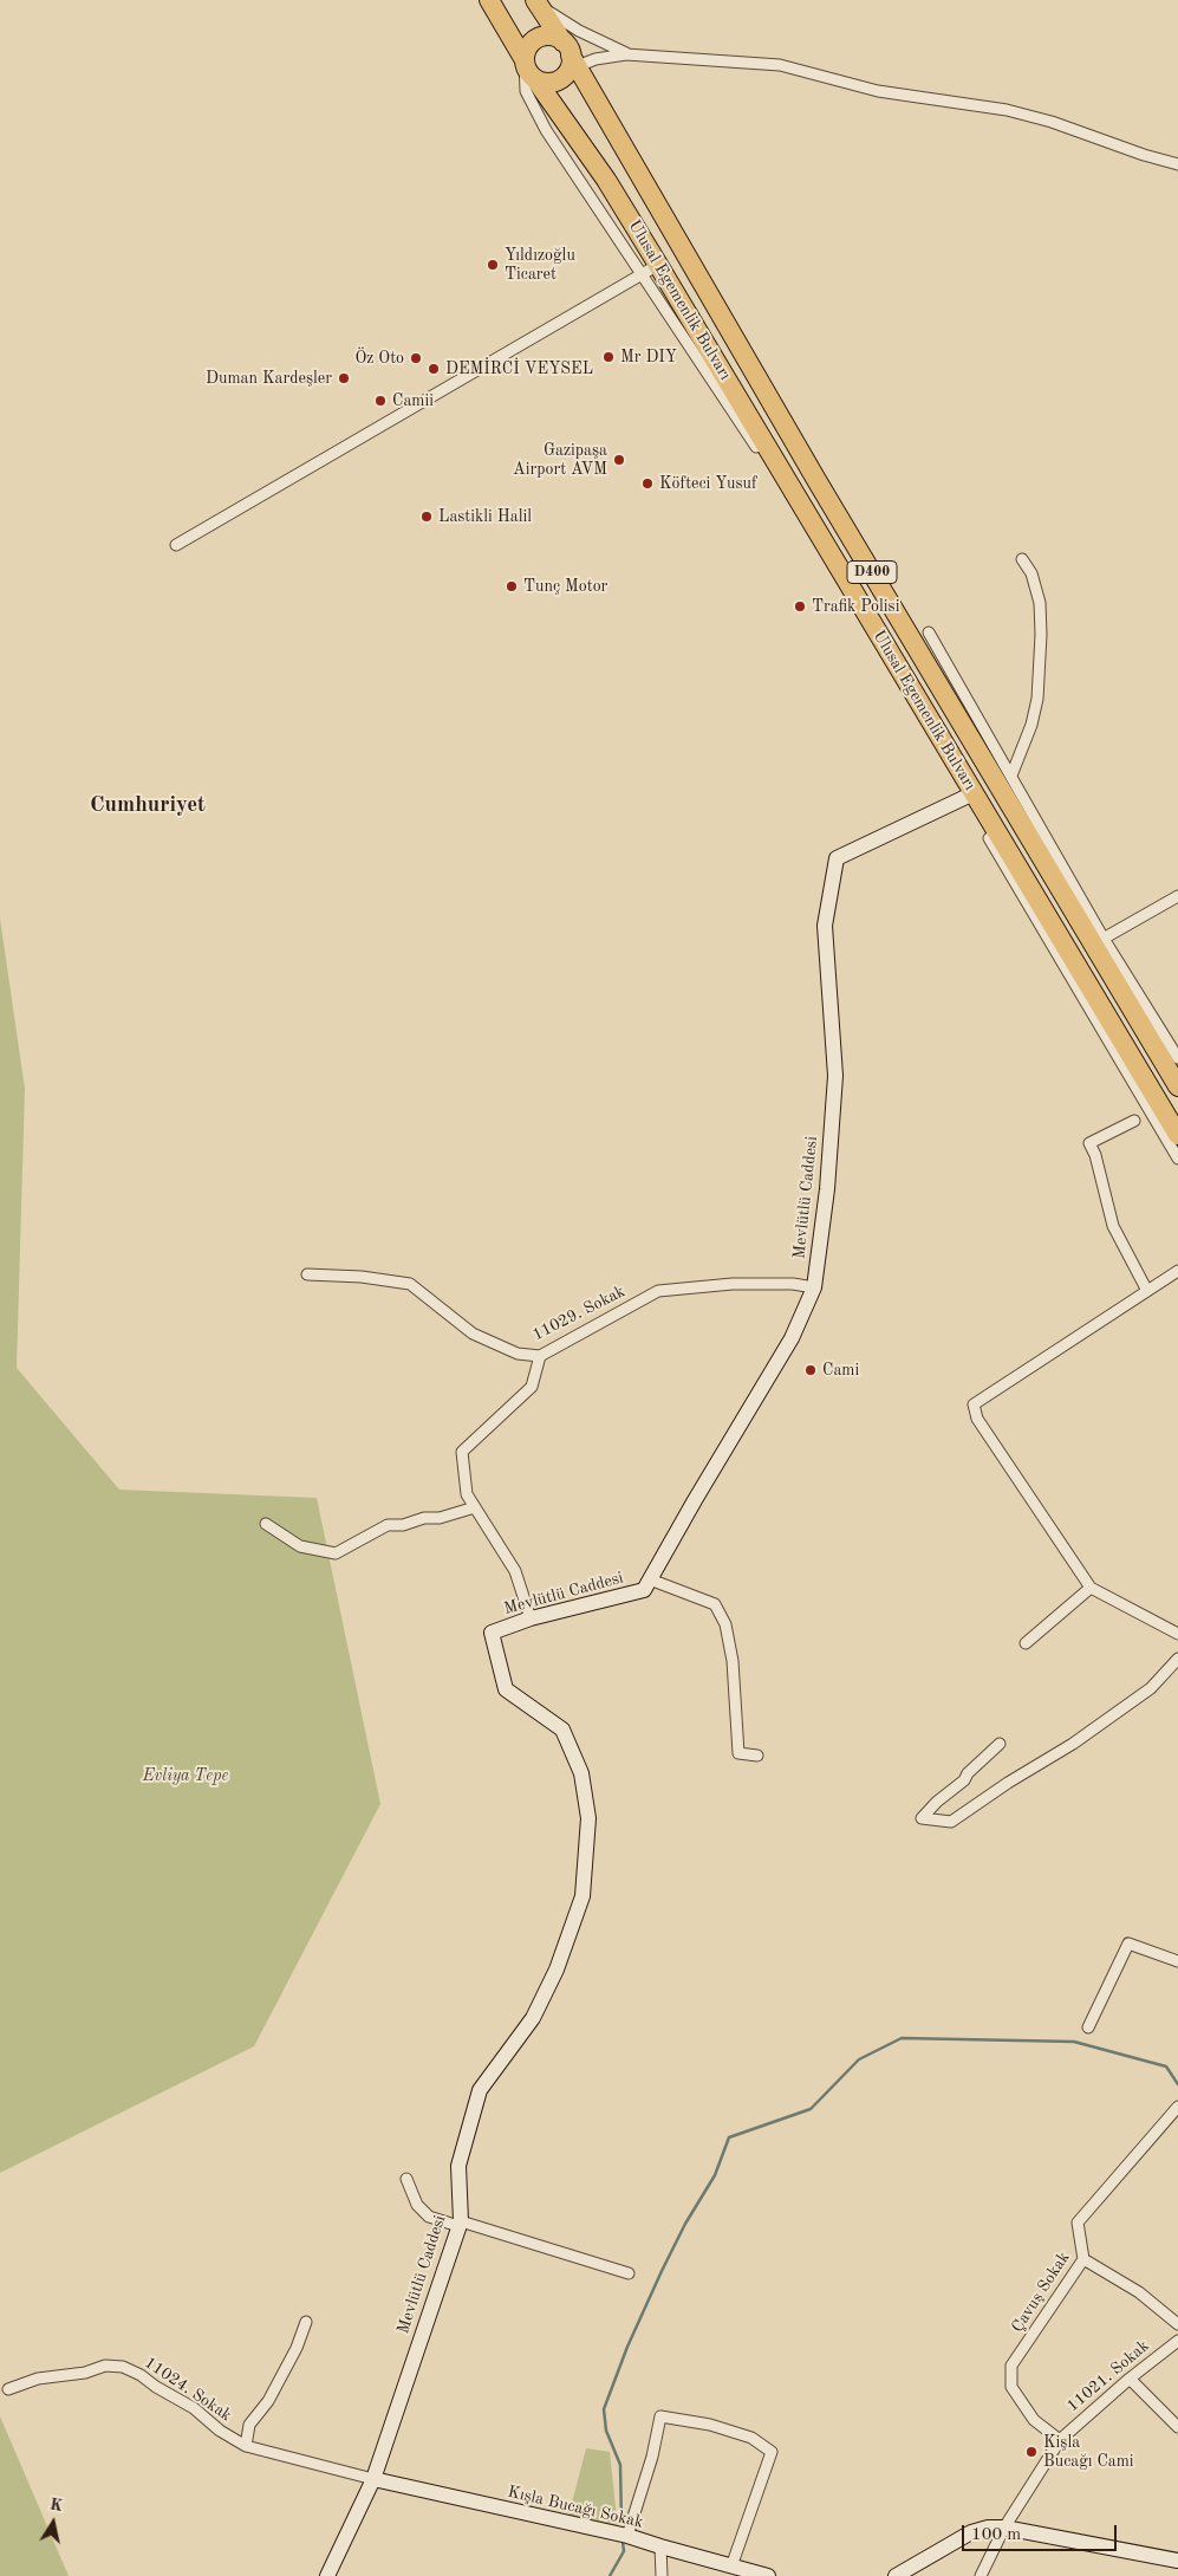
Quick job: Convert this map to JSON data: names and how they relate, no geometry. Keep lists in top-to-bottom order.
{
  "streets": {
    "highway": ["Ulusal Egemenlik Bulvarı", "D400"],
    "street": [
      "Mevlütlü Caddesi",
      "11029. Sokak",
      "Çavuş Sokak",
      "11021. Sokak",
      "11024. Sokak",
      "Kışla Bucağı Sokak"
    ]
  },
  "crossings": [
    ["Ulusal Egemenlik Bulvarı", "Mevlütlü Caddesi"],
    ["Mevlütlü Caddesi", "11029. Sokak"],
    ["Mevlütlü Caddesi", "11024. Sokak"],
    ["Mevlütlü Caddesi", "Kışla Bucağı Sokak"],
    ["Çavuş Sokak", "11021. Sokak"],
    ["11024. Sokak", "Kışla Bucağı Sokak"]
  ],
  "districts": ["Cumhuriyet"],
  "parks": ["Evliya Tepe"],
  "places": [
    "Yıldızoğlu Ticaret",
    "Mr DIY",
    "Öz Oto",
    "DEMİRCİ VEYSEL",
    "Duman Kardeşler",
    "Camii",
    "Gazipaşa Airport AVM",
    "Köfteci Yusuf",
    "Lastikli Halil",
    "Tunç Motor",
    "Trafik Polisi",
    "Cami",
    "Kişla Bucağı Cami"
  ],
  "scale_bar": "100 m",
  "north": "top"
}
